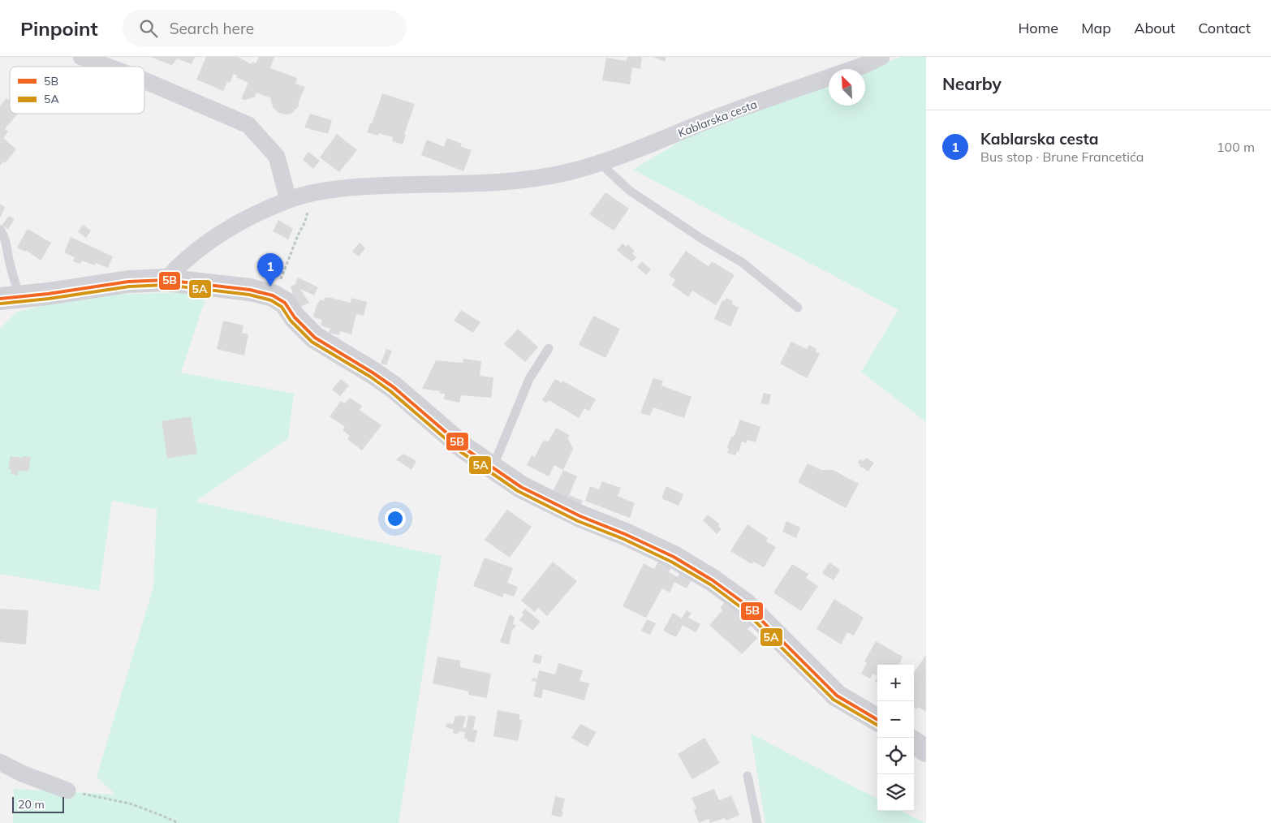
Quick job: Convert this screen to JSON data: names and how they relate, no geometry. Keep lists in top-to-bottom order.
{
  "streets": {
    "street": ["Kablarska cesta"]
  },
  "lines": ["transit line 5B", "transit line 5A"],
  "legend": ["5B", "5A"],
  "scale_bar": "20 m",
  "north": "top left",
  "page": {
    "header": "Pinpoint",
    "search": "Search here",
    "nav": [
      "Home",
      "Map",
      "About",
      "Contact"
    ],
    "heading": "Nearby",
    "list": [
      {
        "mark": "1",
        "name": "Kablarska cesta",
        "note": "Bus stop · Brune Francetića",
        "value": "100 m"
      }
    ],
    "pins": "1",
    "map_buttons": ["+", "−"],
    "scale": "20 m"
  }
}
